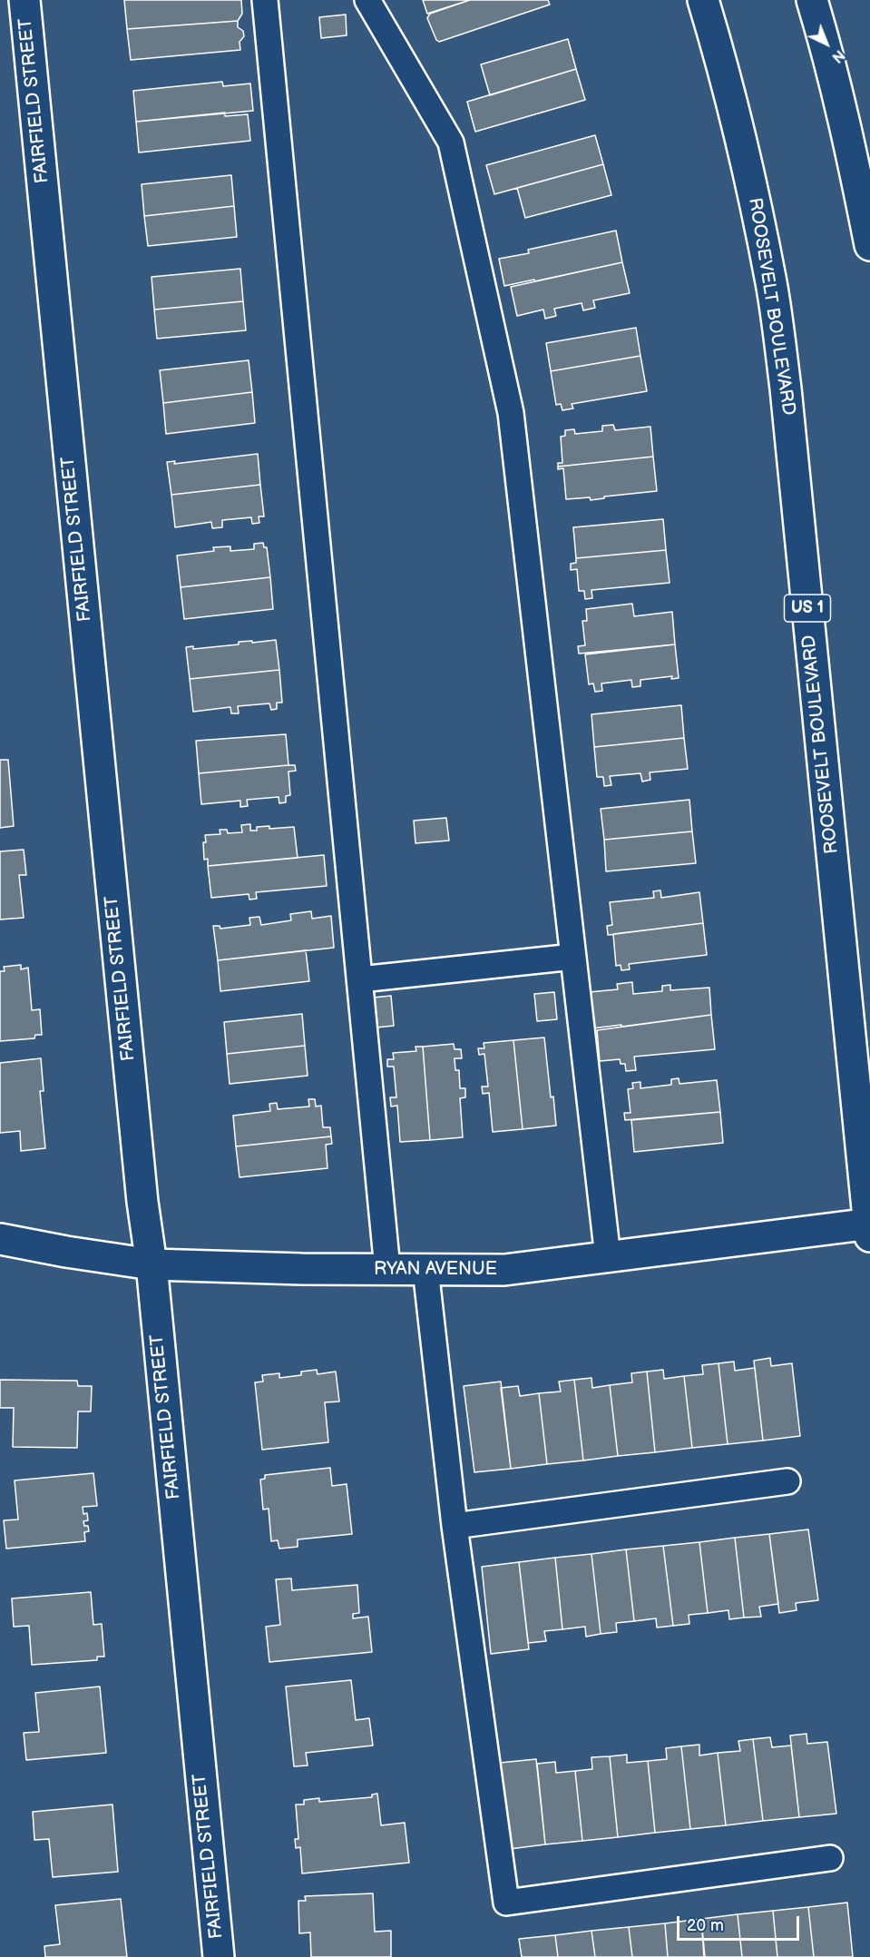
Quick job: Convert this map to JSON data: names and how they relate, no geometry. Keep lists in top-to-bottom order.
{
  "streets": {
    "main road": [
      "FAIRFIELD STREET",
      "ROOSEVELT BOULEVARD",
      "US 1",
      "RYAN AVENUE"
    ]
  },
  "crossings": [
    ["FAIRFIELD STREET", "RYAN AVENUE"],
    ["ROOSEVELT BOULEVARD", "RYAN AVENUE"]
  ],
  "scale_bar": "20 m",
  "north": "bottom right"
}
